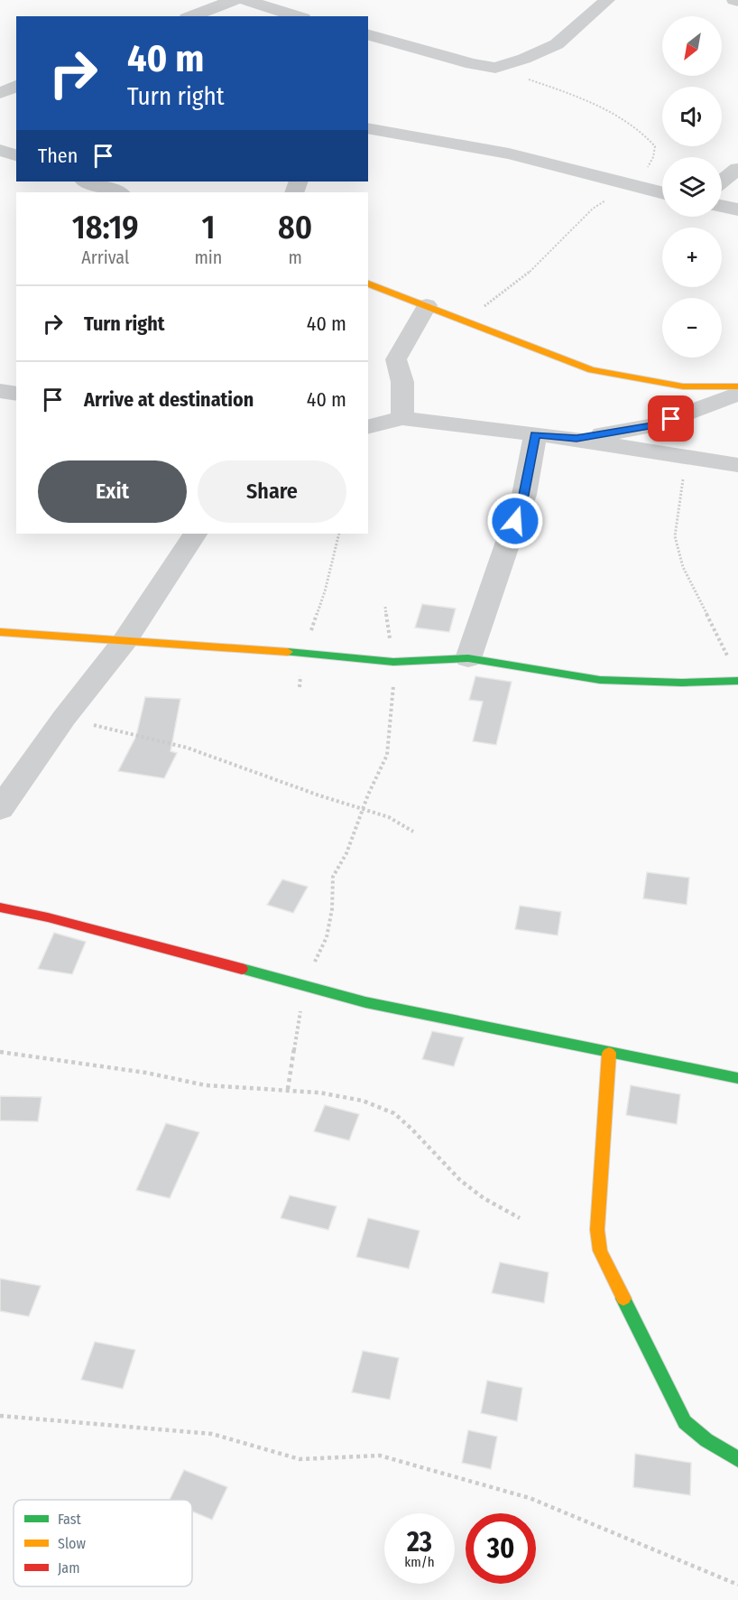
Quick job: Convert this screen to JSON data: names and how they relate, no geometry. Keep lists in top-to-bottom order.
{
  "legend": ["Fast", "Slow", "Jam"],
  "north": "bottom left",
  "page": {
    "map_buttons": ["+", "−"],
    "turn": ["40 m", "Turn right"],
    "then": "Then",
    "eta": [
      "18:19",
      "Arrival",
      "1",
      "min",
      "80",
      "m"
    ],
    "list": [
      {
        "name": "Turn right",
        "value": "40 m"
      },
      {
        "name": "Arrive at destination",
        "value": "40 m"
      }
    ],
    "buttons": ["Exit", "Share"],
    "speed": "23 km/h",
    "limit": "30"
  }
}
